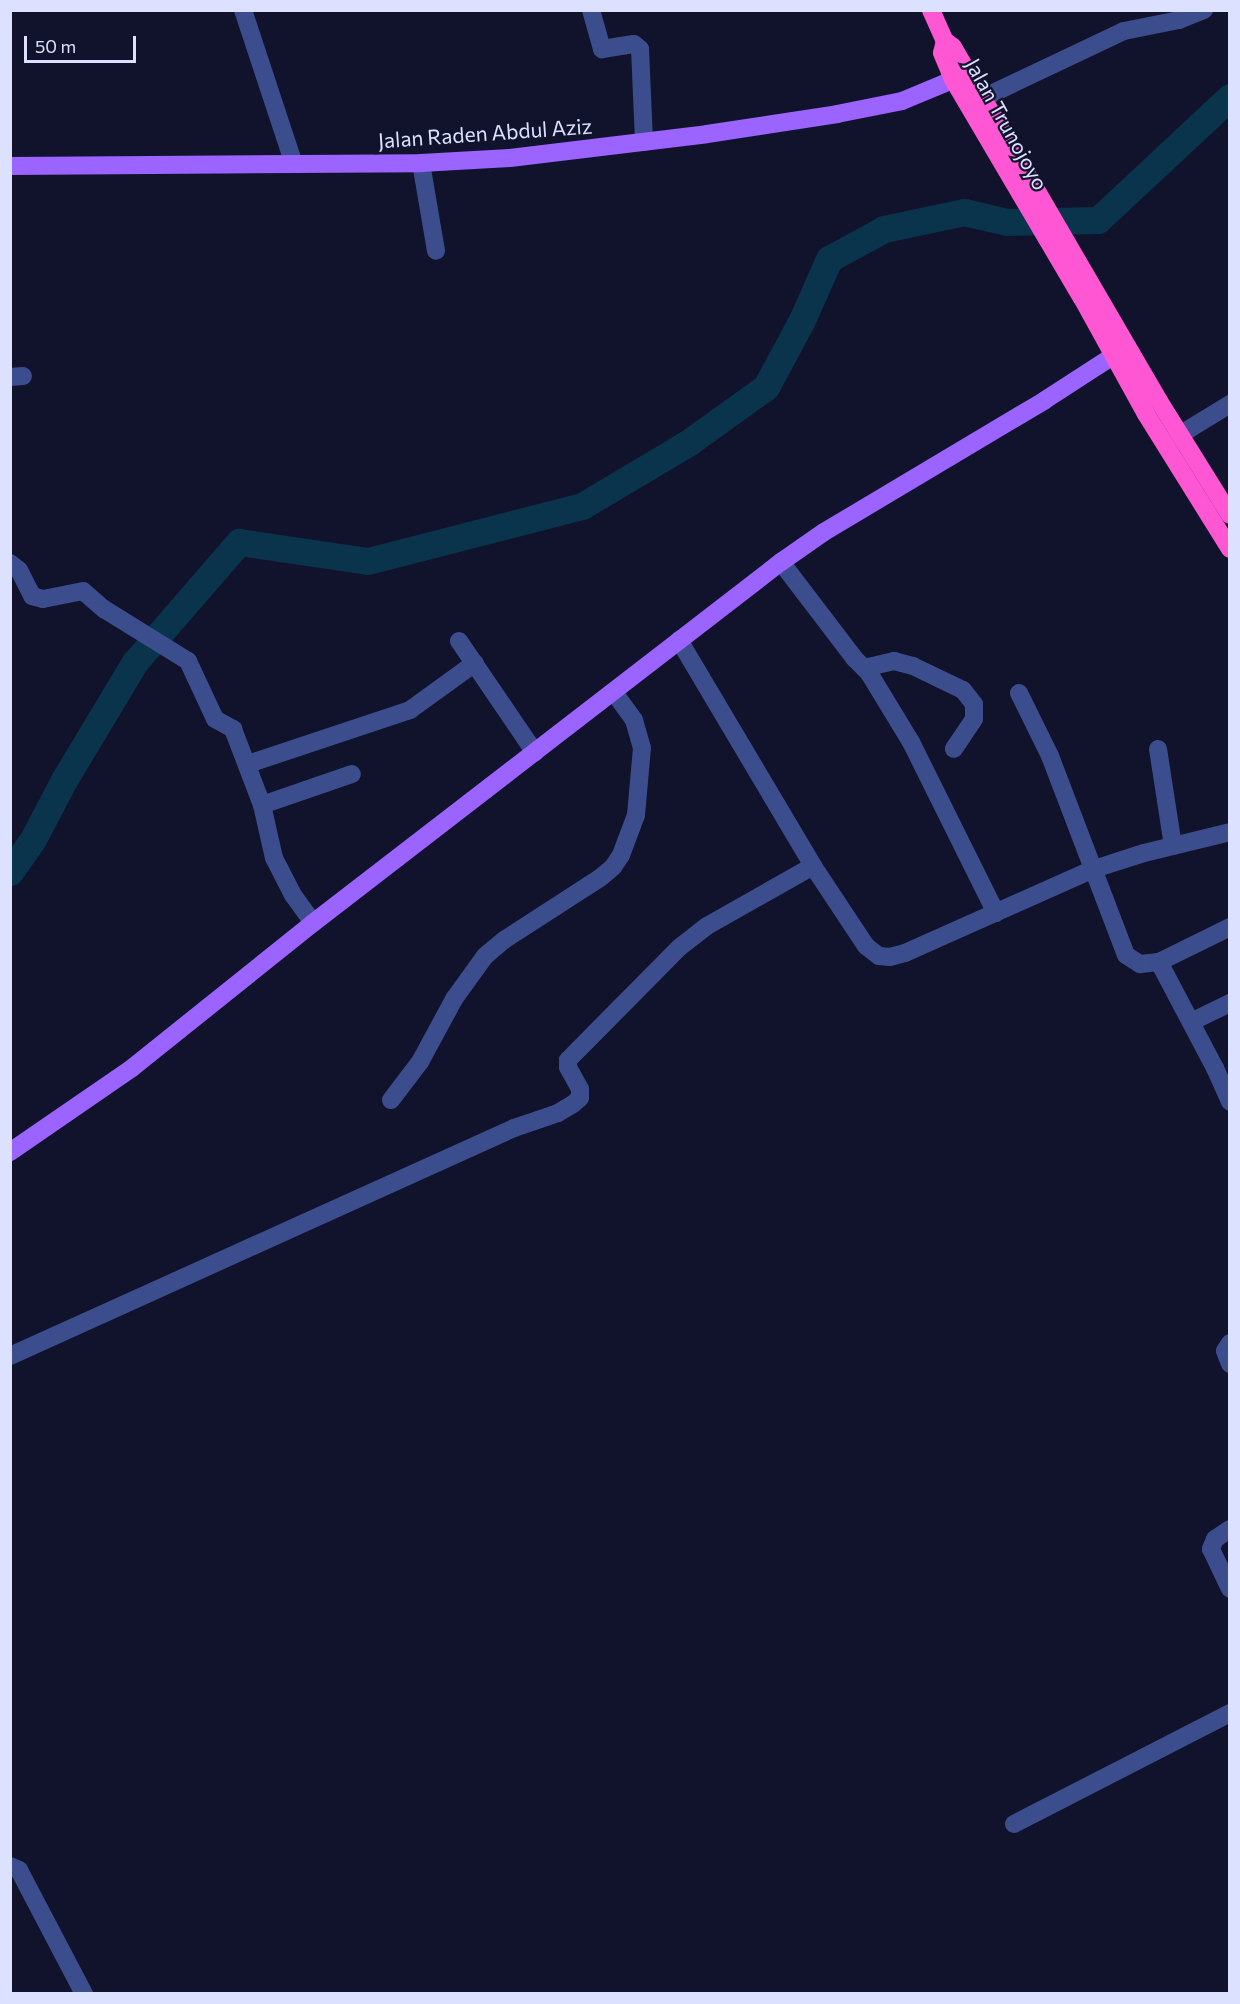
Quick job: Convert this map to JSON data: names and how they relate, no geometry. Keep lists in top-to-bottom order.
{
  "streets": {
    "highway": ["Jalan Trunojoyo"],
    "main road": ["Jalan Raden Abdul Aziz"]
  },
  "crossings": [
    ["Jalan Trunojoyo", "Jalan Raden Abdul Aziz"]
  ],
  "scale_bar": "50 m"
}
